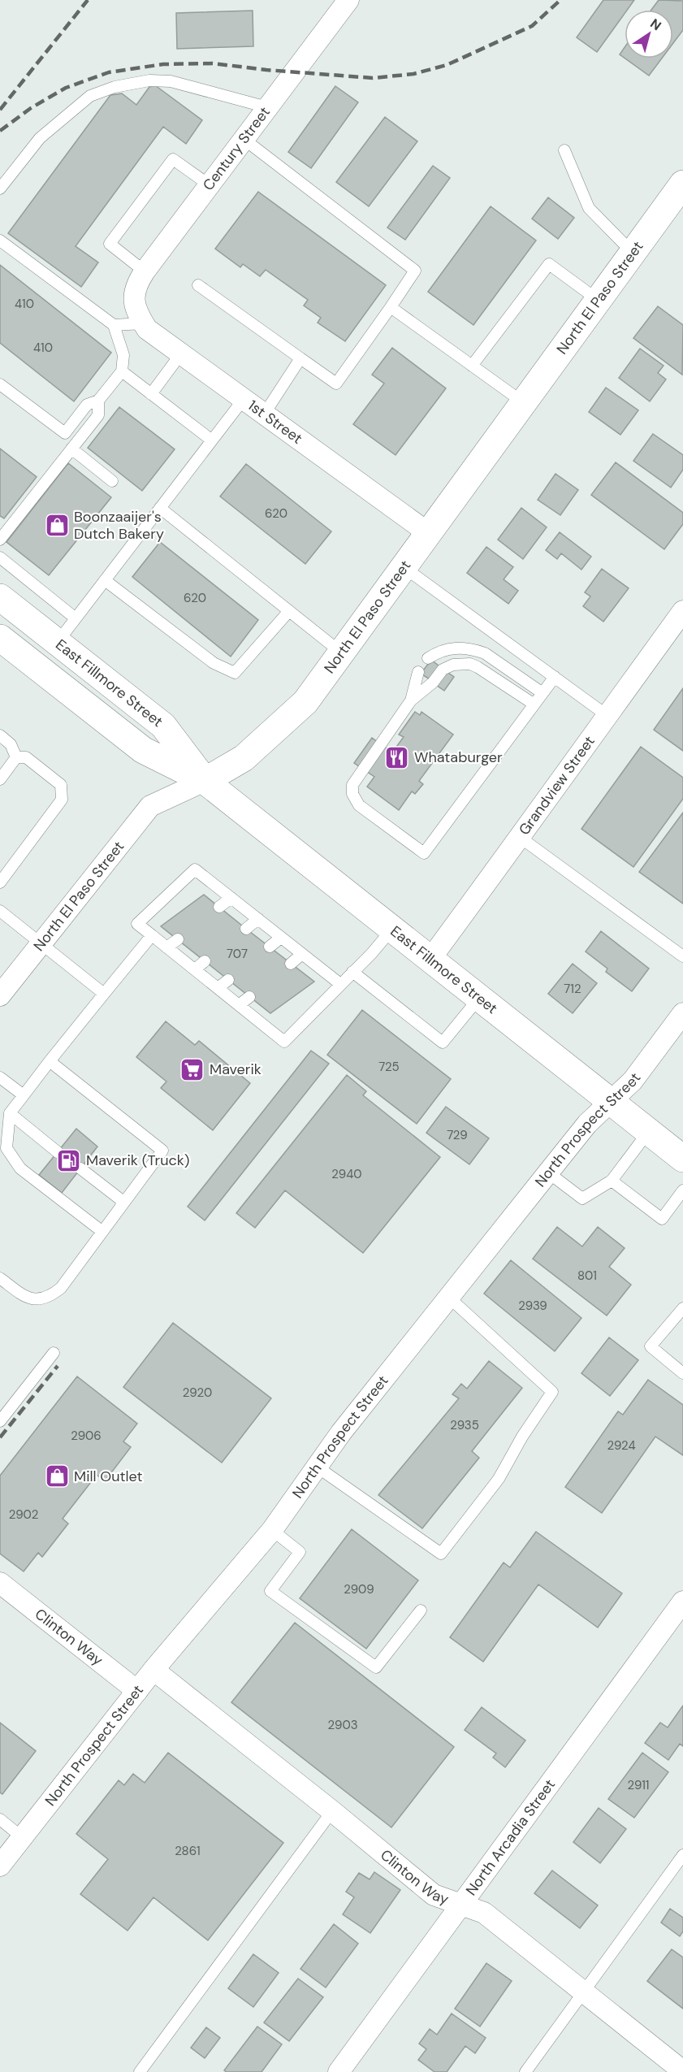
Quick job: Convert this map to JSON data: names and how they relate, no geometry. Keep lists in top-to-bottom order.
{
  "streets": {
    "main road": ["North El Paso Street", "East Fillmore Street"],
    "street": [
      "Century Street",
      "1st Street",
      "Grandview Street",
      "North Prospect Street",
      "Clinton Way",
      "North Arcadia Street"
    ]
  },
  "crossings": [
    ["Century Street", "1st Street"],
    ["North El Paso Street", "1st Street"],
    ["North El Paso Street", "East Fillmore Street"],
    ["East Fillmore Street", "Grandview Street"],
    ["East Fillmore Street", "North Prospect Street"],
    ["North Prospect Street", "Clinton Way"],
    ["Clinton Way", "North Arcadia Street"]
  ],
  "places": {
    "shop": ["Boonzaaijer's Dutch Bakery", "Mill Outlet"],
    "restaurant": ["Whataburger"],
    "supermarket": ["Maverik"],
    "fuel station": ["Maverik (Truck)"]
  },
  "house_numbers": [
    "410",
    "410",
    "620",
    "620",
    "707",
    "712",
    "725",
    "729",
    "2940",
    "801",
    "2939",
    "2920",
    "2935",
    "2906",
    "2924",
    "2902",
    "2909",
    "2903",
    "2911",
    "2861"
  ],
  "north": "top right"
}
